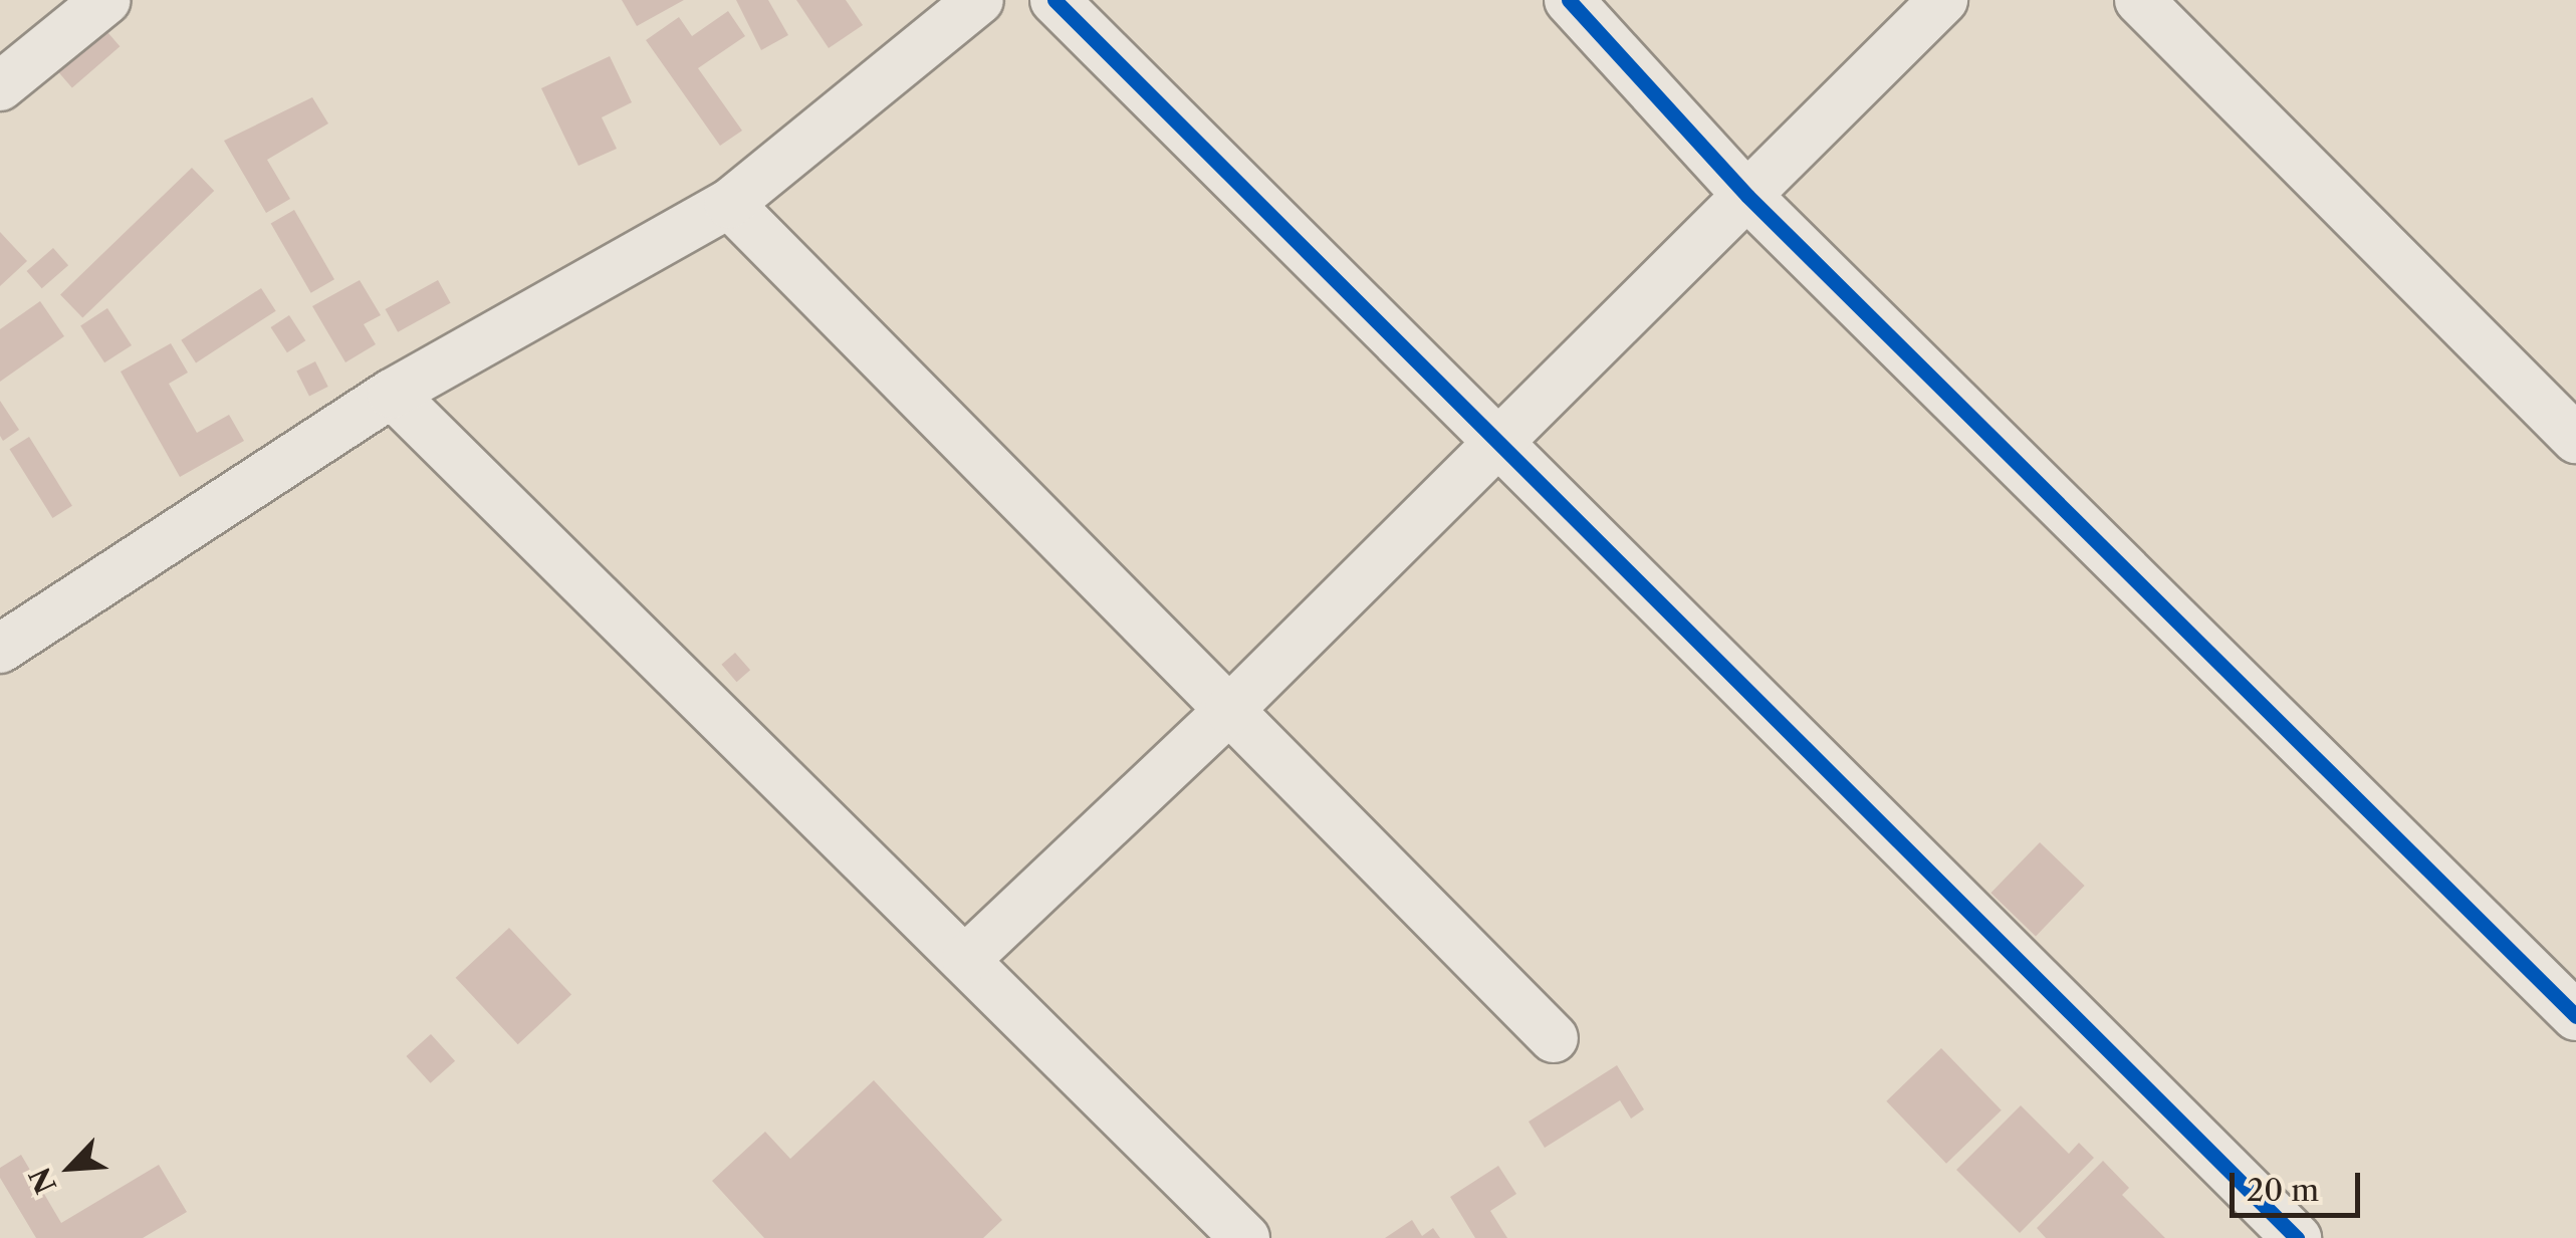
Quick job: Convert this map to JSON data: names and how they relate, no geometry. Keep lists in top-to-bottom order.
{
  "scale_bar": "20 m",
  "north": "bottom left"
}
